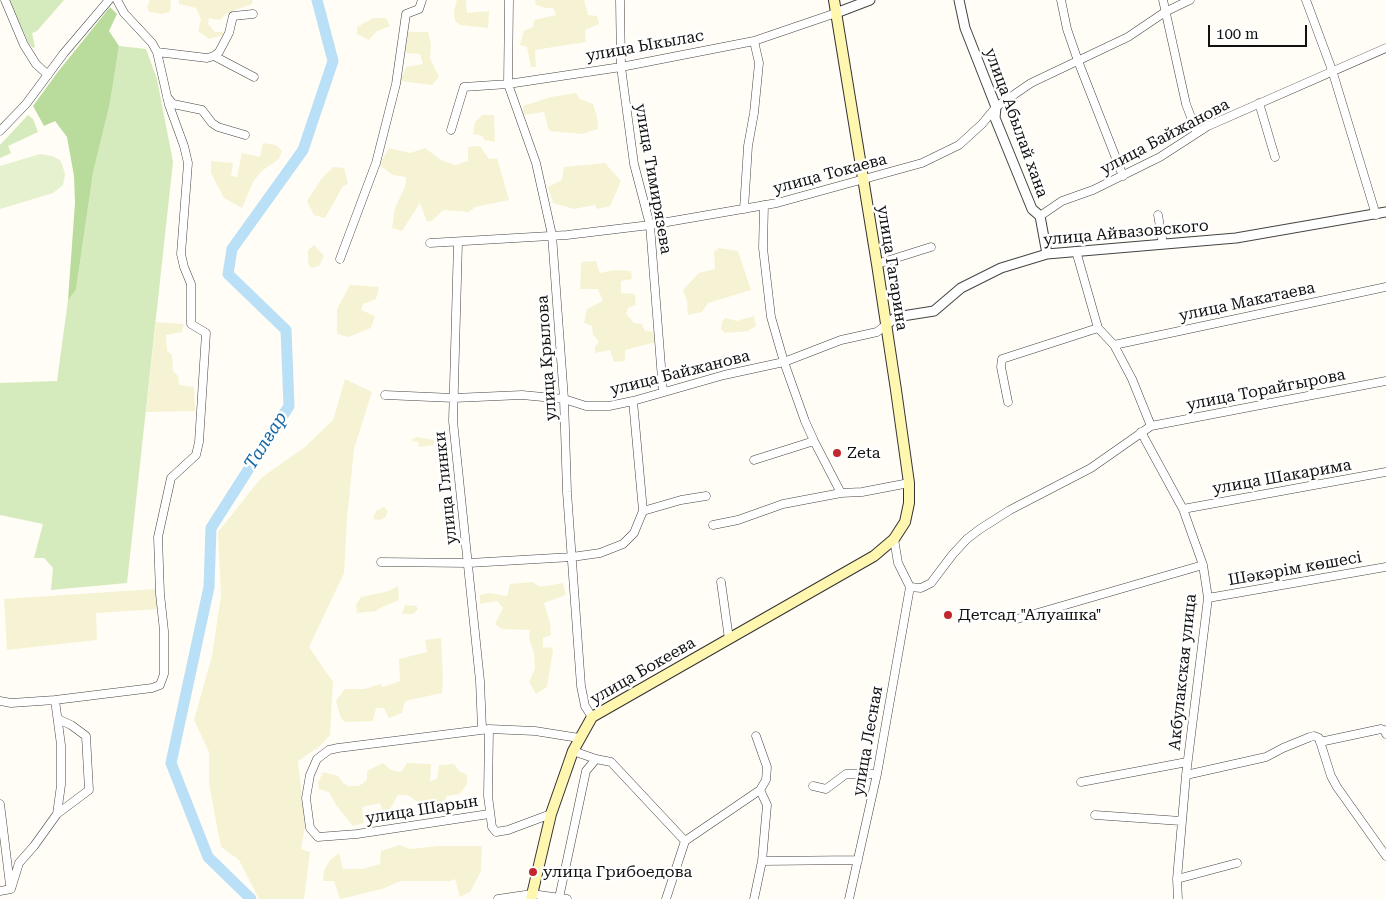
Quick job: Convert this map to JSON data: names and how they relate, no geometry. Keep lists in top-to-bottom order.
{
  "streets": {
    "main road": ["улица Гагарина", "улица Бокеева"],
    "street": [
      "улица Ыкылас",
      "улица Абылай хана",
      "улица Байжанова",
      "улица Токаева",
      "улица Тимирязева",
      "улица Айвазовского",
      "улица Макатаева",
      "улица Крылова",
      "улица Торайгырова",
      "улица Шакарима",
      "улица Глинки",
      "Шәкәрім көшесі",
      "Акбулакская улица",
      "улица Лесная",
      "улица Шарын"
    ]
  },
  "crossings": [
    ["улица Ыкылас", "улица Тимирязева"],
    ["улица Ыкылас", "улица Гагарина"],
    ["улица Ыкылас", "улица Крылова"],
    ["улица Абылай хана", "улица Байжанова"],
    ["улица Абылай хана", "улица Токаева"],
    ["улица Абылай хана", "улица Айвазовского"],
    ["улица Байжанова", "улица Тимирязева"],
    ["улица Байжанова", "улица Айвазовского"],
    ["улица Байжанова", "улица Гагарина"],
    ["улица Байжанова", "улица Крылова"],
    ["улица Байжанова", "улица Глинки"],
    ["улица Токаева", "улица Тимирязева"],
    ["улица Токаева", "улица Гагарина"],
    ["улица Токаева", "улица Крылова"],
    ["улица Токаева", "улица Глинки"],
    ["улица Айвазовского", "улица Гагарина"],
    ["улица Гагарина", "улица Бокеева"],
    ["улица Крылова", "улица Бокеева"],
    ["улица Шакарима", "Акбулакская улица"],
    ["улица Глинки", "улица Шарын"],
    ["Шәкәрім көшесі", "Акбулакская улица"]
  ],
  "water": ["Талғар"],
  "places": ["Zeta", "Детсад \"Алуашка\"", "улица Грибоедова"],
  "scale_bar": "100 m"
}
